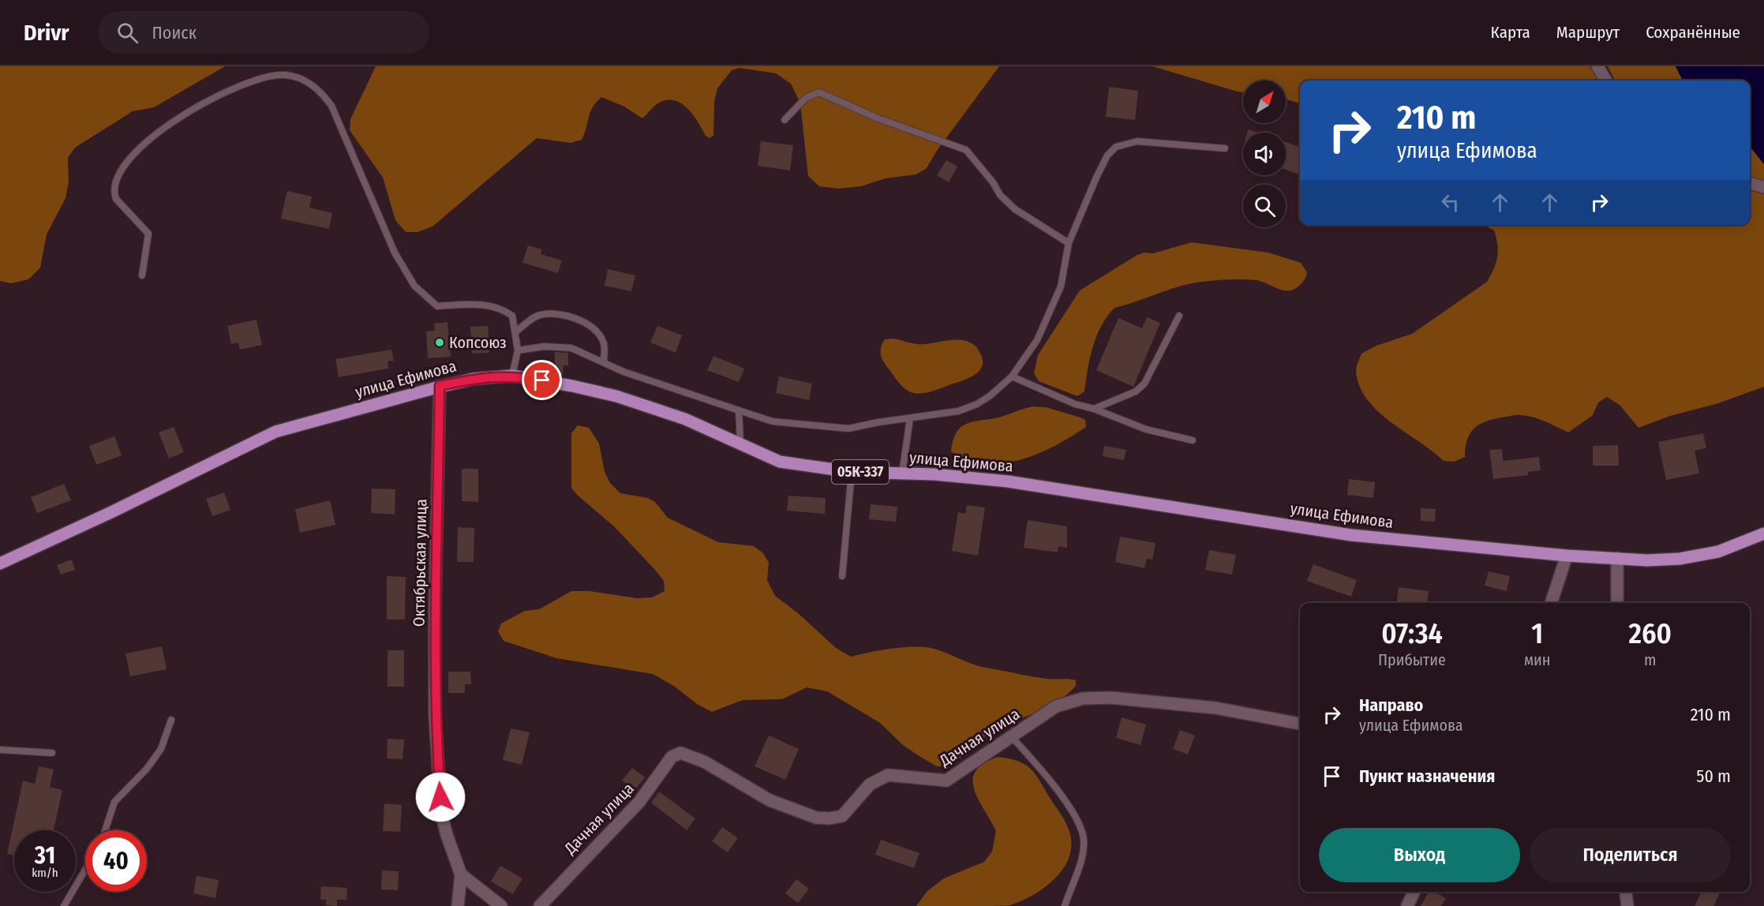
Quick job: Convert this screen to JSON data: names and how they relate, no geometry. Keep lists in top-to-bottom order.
{
  "streets": {
    "main road": ["улица Ефимова", "05К-337"],
    "street": ["Октябрьская улица", "Дачная улица"]
  },
  "crossings": [
    ["улица Ефимова", "Октябрьская улица"]
  ],
  "places": ["Копсоюз"],
  "north": "top right",
  "page": {
    "header": "Drivr",
    "search": "Поиск",
    "nav": ["Карта", "Маршрут", "Сохранённые"],
    "turn": ["210 m", "улица Ефимова"],
    "eta": [
      "07:34",
      "Прибытие",
      "1",
      "мин",
      "260",
      "m"
    ],
    "list": [
      {
        "name": "Направо",
        "note": "улица Ефимова",
        "value": "210 m"
      },
      {
        "name": "Пункт назначения",
        "value": "50 m"
      }
    ],
    "buttons": ["Выход", "Поделиться"],
    "speed": "31 km/h",
    "limit": "40"
  }
}
